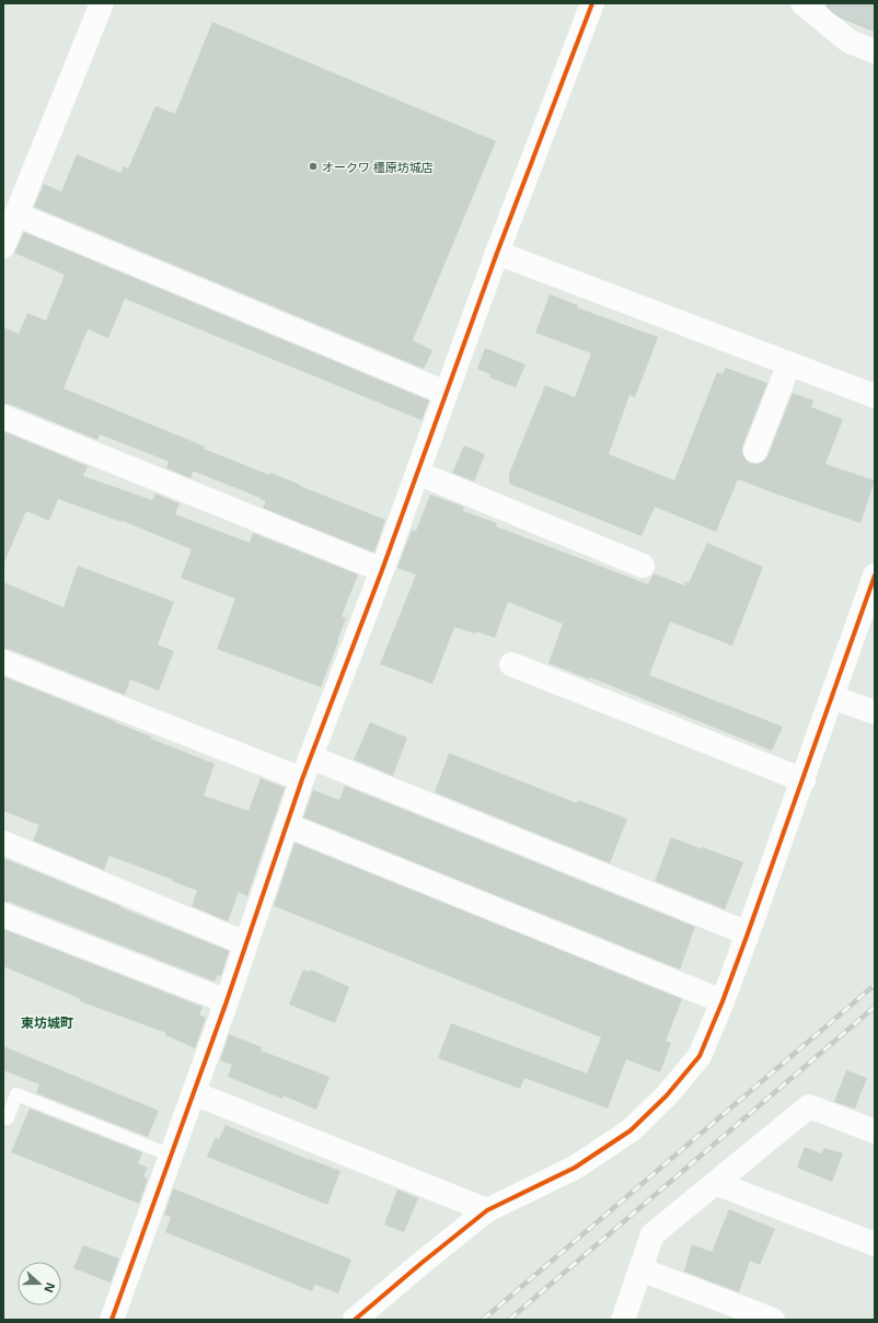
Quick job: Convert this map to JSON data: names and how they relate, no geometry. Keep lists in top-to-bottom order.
{
  "districts": ["東坊城町"],
  "places": ["オークワ 橿原坊城店"],
  "north": "right"
}
